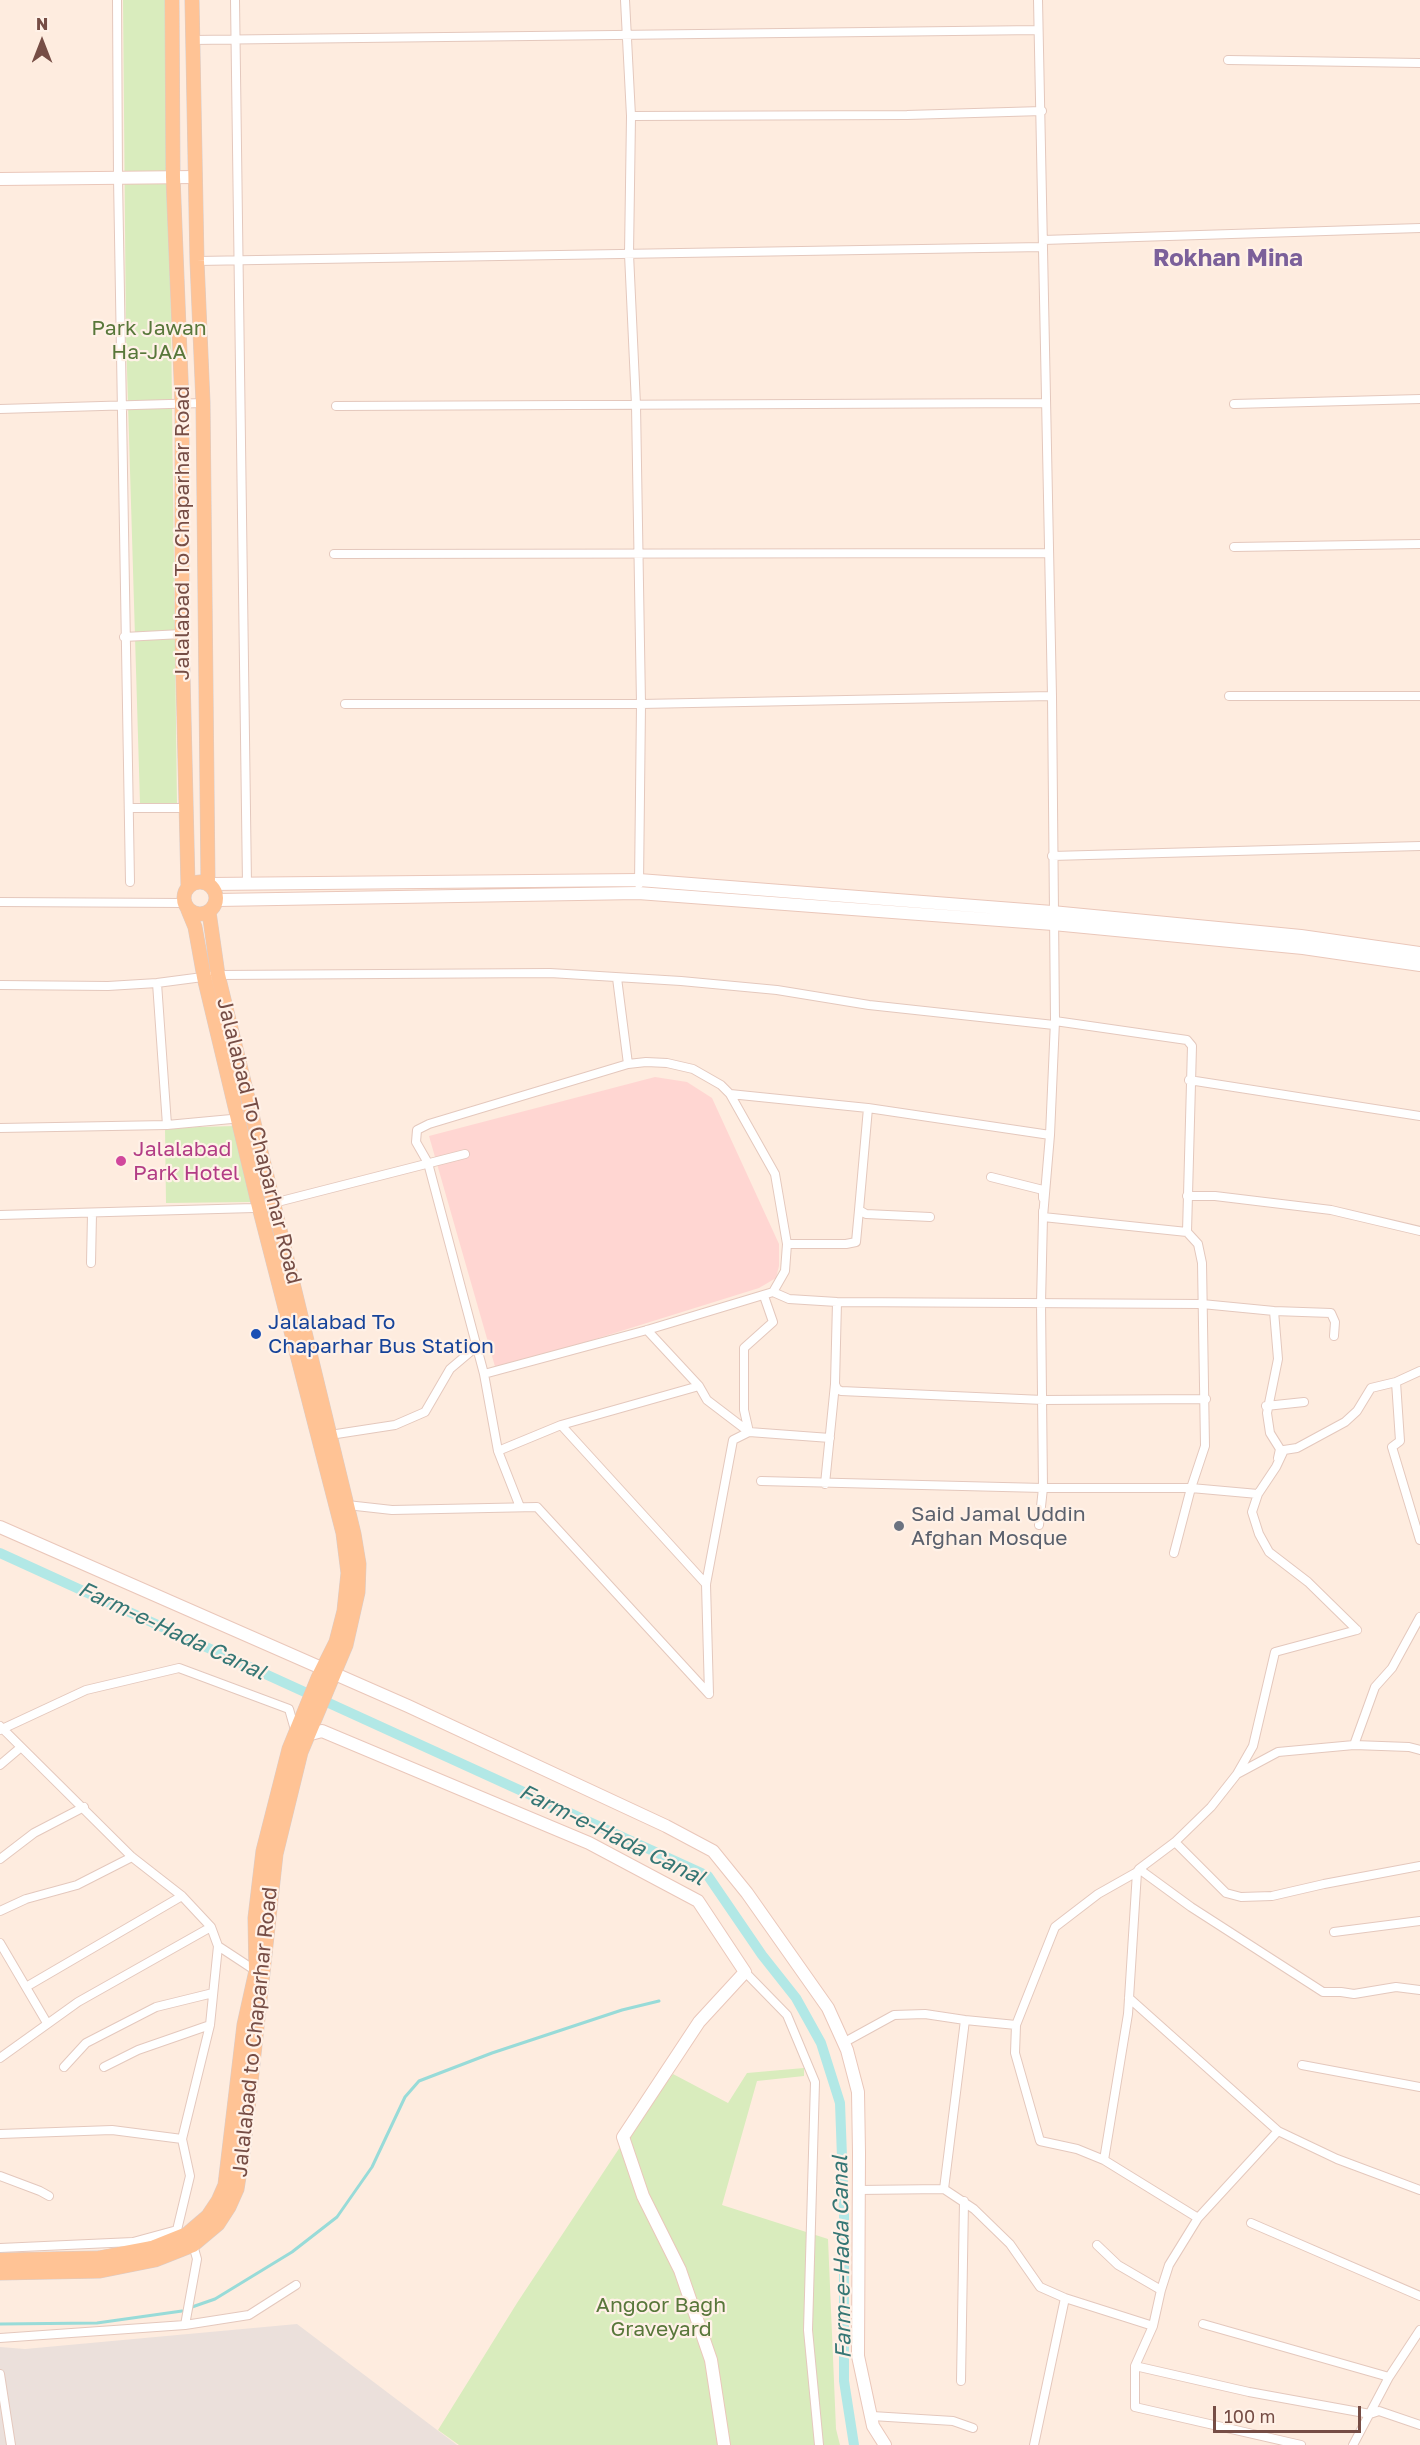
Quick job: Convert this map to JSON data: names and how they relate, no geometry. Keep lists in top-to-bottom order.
{
  "streets": {
    "main road": ["Jalalabad To Chaparhar Road", "Jalalabad to Chaparhar Road"]
  },
  "districts": ["Rokhan Mina"],
  "water": ["Farm-e-Hada Canal"],
  "parks": ["Park Jawan Ha-JAA", "Angoor Bagh Graveyard"],
  "places": ["Jalalabad Park Hotel", "Jalalabad To Chaparhar Bus Station", "Said Jamal Uddin Afghan Mosque"],
  "scale_bar": "100 m",
  "north": "top"
}
